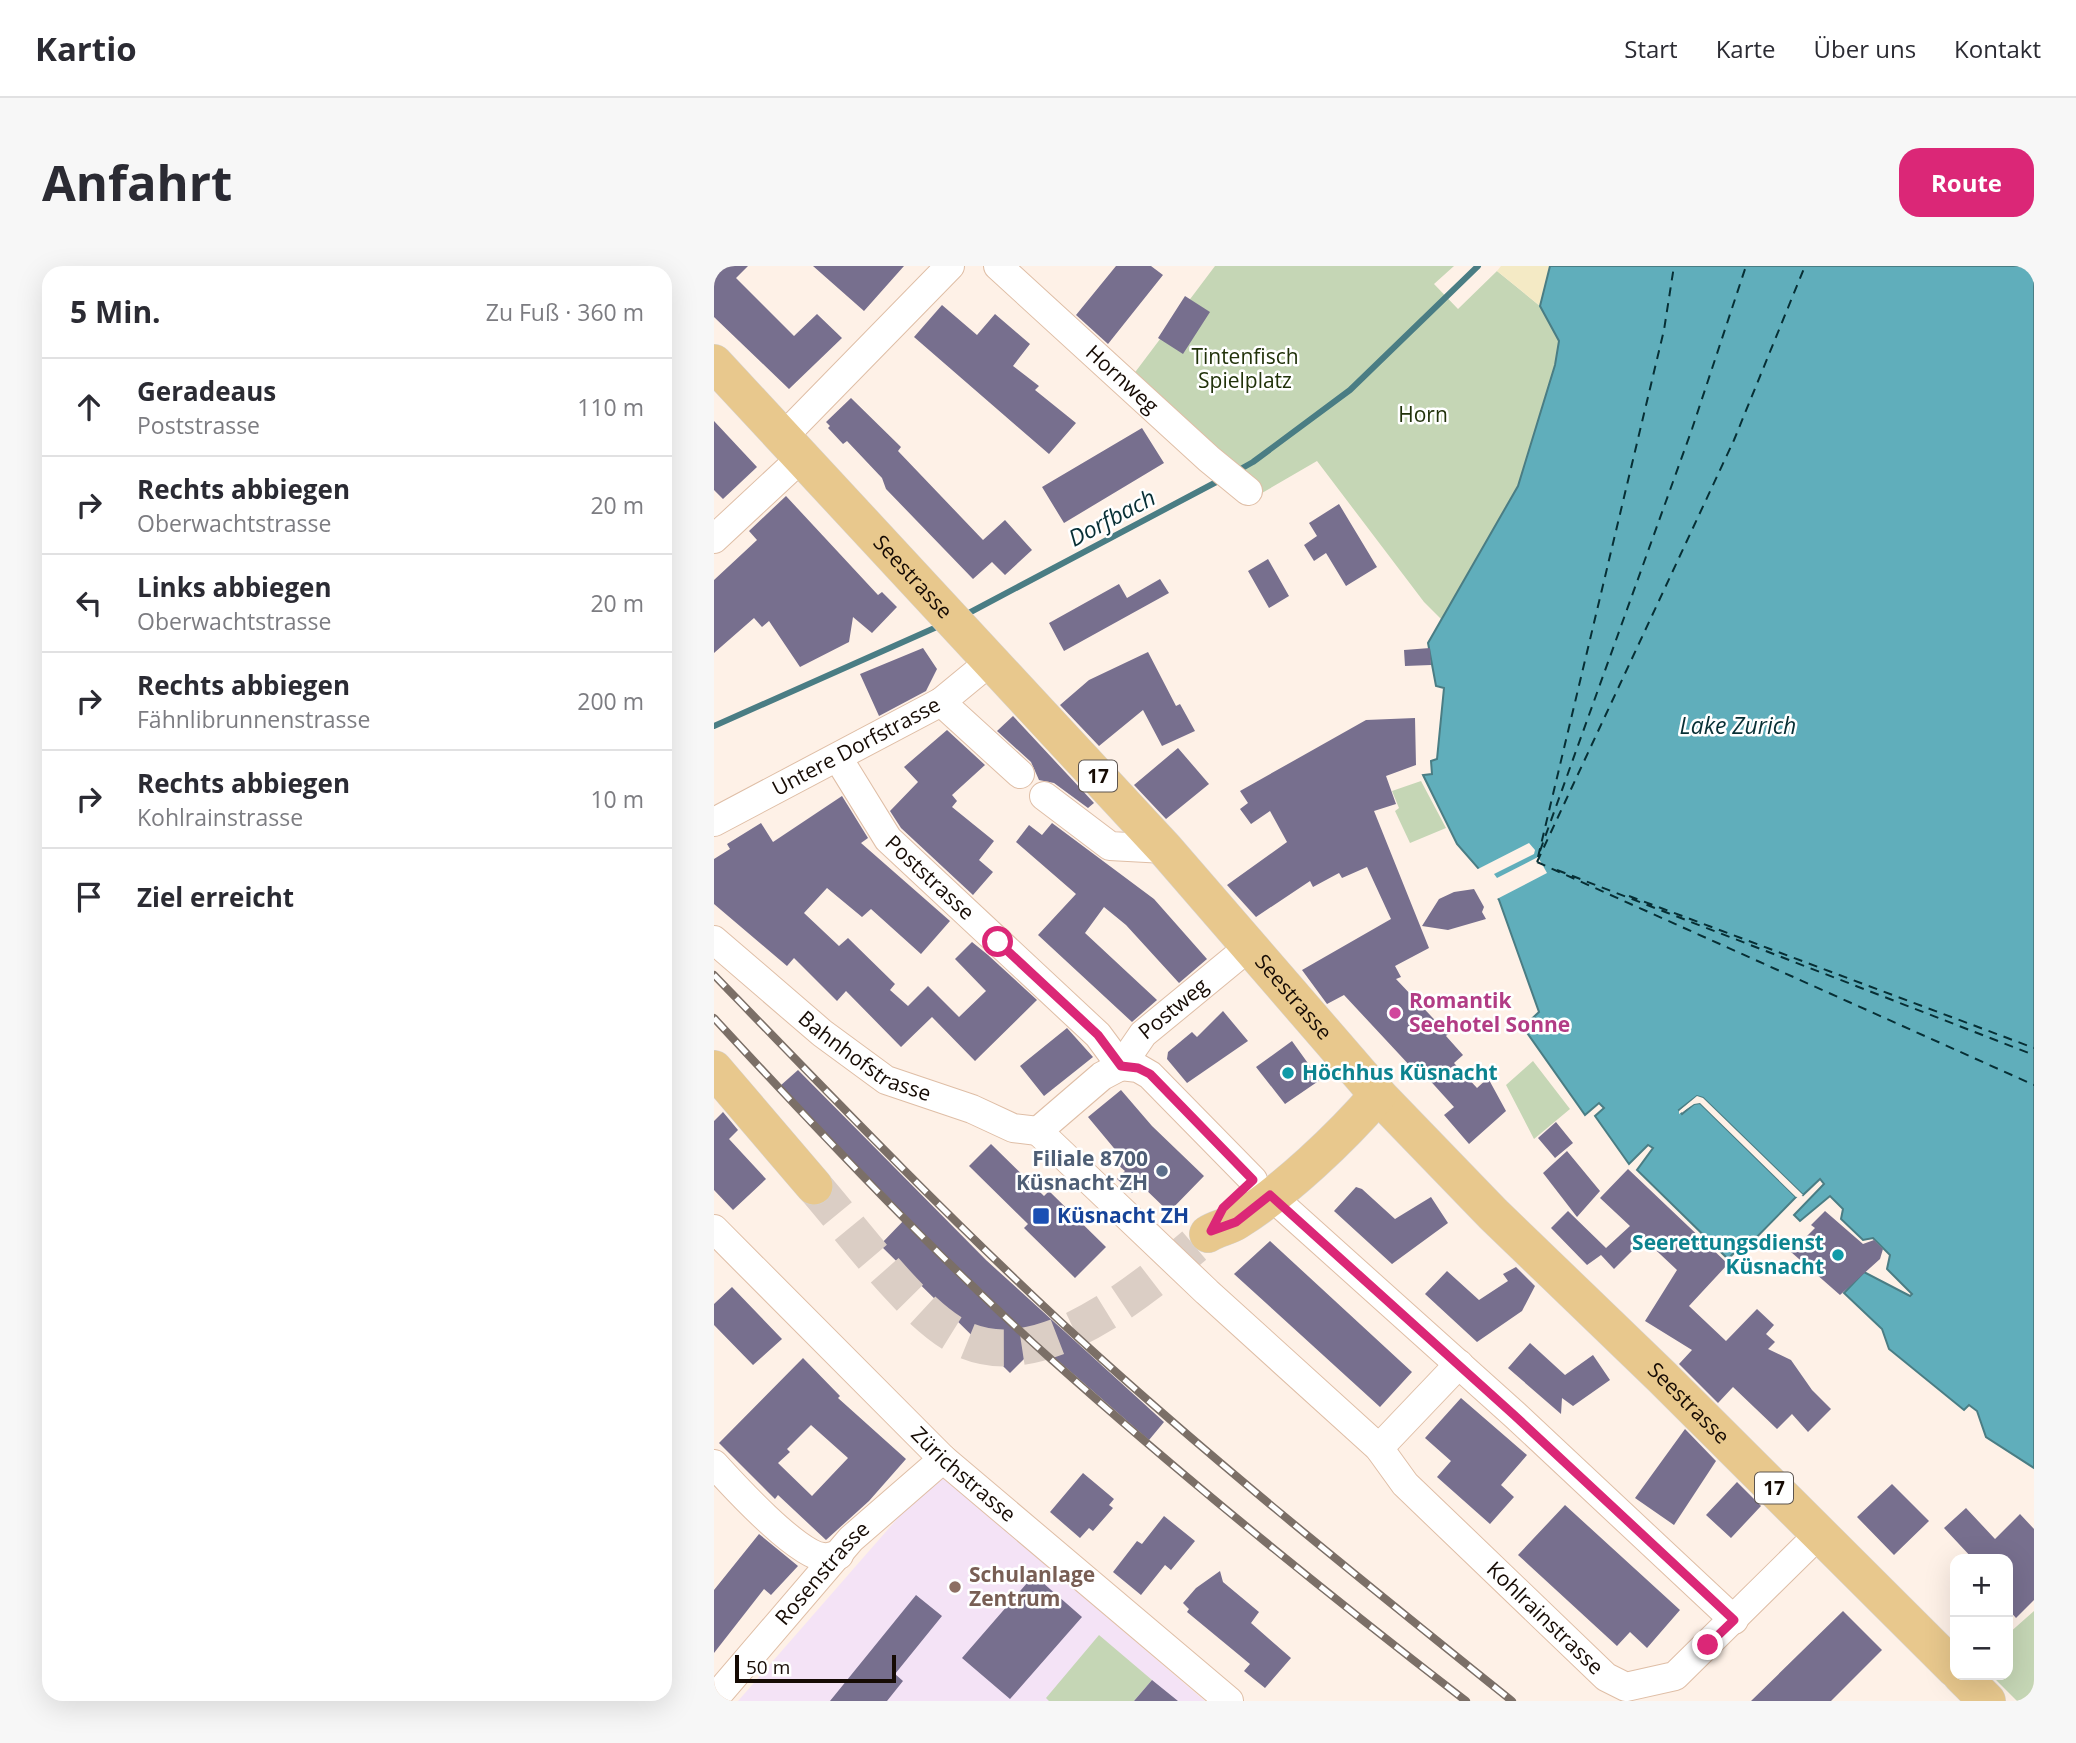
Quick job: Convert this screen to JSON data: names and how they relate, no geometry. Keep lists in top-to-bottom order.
{
  "streets": {
    "main road": ["Seestrasse", "17"],
    "street": [
      "Hornweg",
      "Untere Dorfstrasse",
      "Poststrasse",
      "Postweg",
      "Bahnhofstrasse",
      "Zürichstrasse",
      "Rosenstrasse",
      "Kohlrainstrasse"
    ]
  },
  "crossings": [
    ["Seestrasse", "Untere Dorfstrasse"],
    ["Seestrasse", "Postweg"],
    ["Seestrasse", "Kohlrainstrasse"],
    ["Untere Dorfstrasse", "Poststrasse"],
    ["Poststrasse", "Postweg"],
    ["Postweg", "Bahnhofstrasse"],
    ["Postweg", "Kohlrainstrasse"],
    ["Bahnhofstrasse", "Kohlrainstrasse"],
    ["Zürichstrasse", "Rosenstrasse"]
  ],
  "water": ["Dorfbach", "Lake Zurich"],
  "parks": ["Tintenfisch Spielplatz", "Horn"],
  "places": {
    "other": [
      "Romantik Seehotel Sonne",
      "Höchhus Küsnacht",
      "Filiale 8700 Küsnacht ZH",
      "Seerettungsdienst Küsnacht",
      "Schulanlage Zentrum"
    ],
    "transit": ["Küsnacht ZH"]
  },
  "scale_bar": "50 m",
  "page": {
    "header": "Kartio",
    "nav": [
      "Start",
      "Karte",
      "Über uns",
      "Kontakt"
    ],
    "buttons": "Route",
    "title": "Anfahrt",
    "heading": ["5 Min.", "Zu Fuß · 360 m"],
    "list": [
      ["Geradeaus", "Poststrasse", "110 m"],
      ["Rechts abbiegen", "Oberwachtstrasse", "20 m"],
      ["Links abbiegen", "Oberwachtstrasse", "20 m"],
      ["Rechts abbiegen", "Fähnlibrunnenstrasse", "200 m"],
      ["Rechts abbiegen", "Kohlrainstrasse", "10 m"],
      "Ziel erreicht"
    ],
    "map_buttons": ["+", "−"],
    "scale": "50 m"
  }
}
